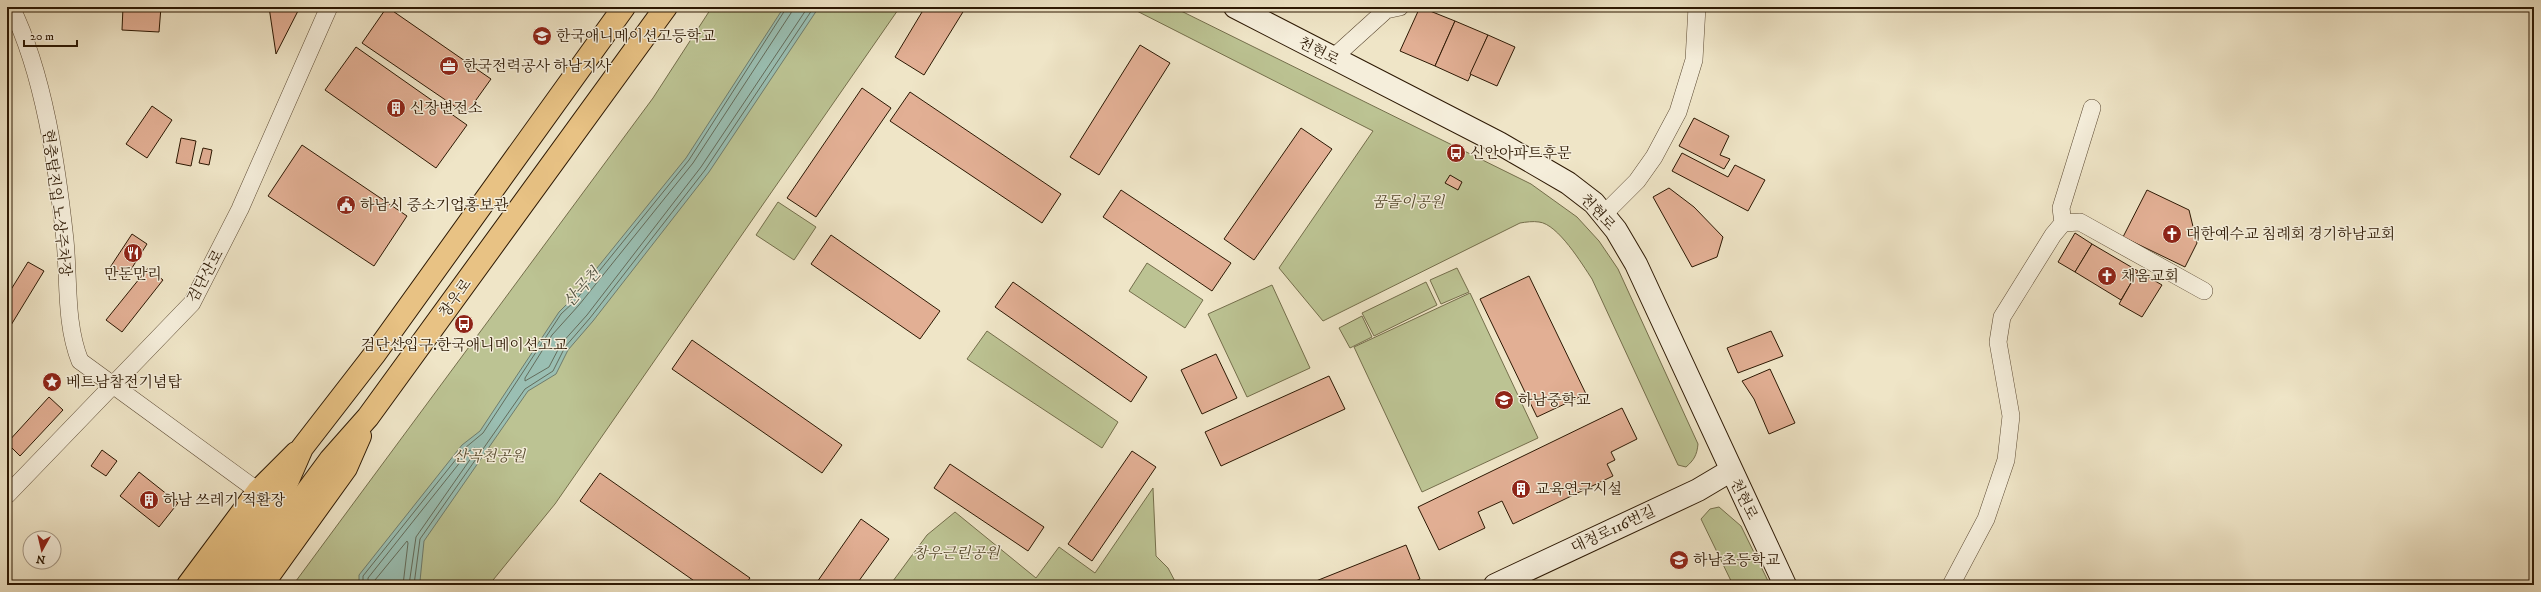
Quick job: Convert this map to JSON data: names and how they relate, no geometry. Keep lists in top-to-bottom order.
{
  "streets": {
    "main road": ["천현로", "창우로", "대청로116번길"],
    "street": ["현충탑진입 노상주차장", "검단산로"]
  },
  "crossings": [
    ["천현로", "대청로116번길"],
    ["현충탑진입 노상주차장", "검단산로"]
  ],
  "water": ["산곡천"],
  "parks": ["꿈돌이공원", "산곡천공원", "창우근린공원"],
  "places": {
    "school or university": ["한국애니메이션고등학교", "하남중학교", "하남초등학교"],
    "office": ["한국전력공사 하남지사"],
    "building": ["신장변전소", "교육연구시설", "하남 쓰레기 적환장"],
    "bus stop": ["신안아파트후문", "검단산입구.한국애니메이션고교"],
    "public building": ["하남시 중소기업홍보관"],
    "church": ["대한예수교 침례회 경기하남교회", "채움교회"],
    "restaurant": ["만돈만리"],
    "place": ["베트남참전기념탑"]
  },
  "scale_bar": "20 m",
  "north": "bottom"
}
